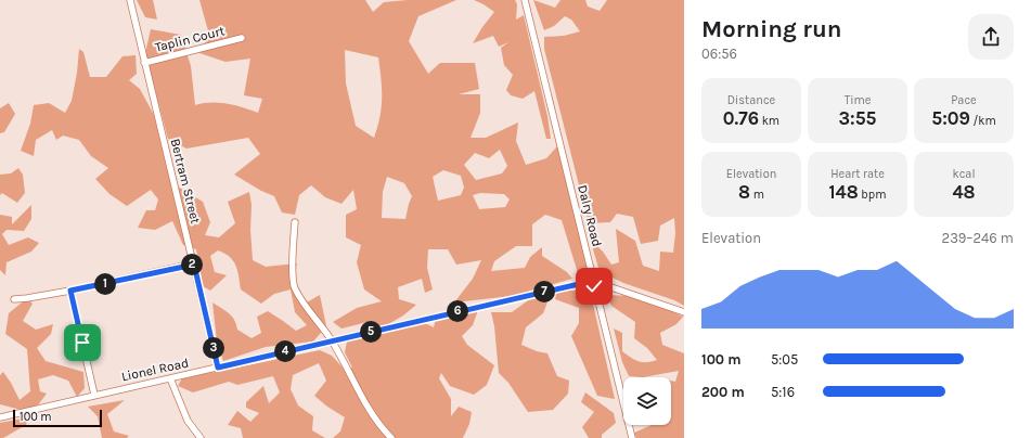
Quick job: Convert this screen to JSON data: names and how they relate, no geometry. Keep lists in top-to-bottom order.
{
  "streets": {
    "street": [
      "Taplin Court",
      "Bertram Street",
      "Dalry Road",
      "Lionel Road"
    ]
  },
  "crossings": [
    ["Taplin Court", "Bertram Street"],
    ["Bertram Street", "Lionel Road"],
    ["Dalry Road", "Lionel Road"]
  ],
  "scale_bar": "100 m",
  "page": {
    "heading": ["Morning run", "06:56"],
    "stats": [
      ["Distance", "0.76 km"],
      ["Time", "3:55"],
      ["Pace", "5:09 /km"],
      ["Elevation", "8 m"],
      ["Heart rate", "148 bpm"],
      ["kcal", "48"]
    ],
    "chart": ["Elevation", "239–246 m"],
    "pins": [
      "2",
      "1",
      "7",
      "6",
      "5",
      "3",
      "4"
    ],
    "list": [
      {
        "name": "100 m",
        "note": "5:05"
      },
      {
        "name": "200 m",
        "note": "5:16"
      }
    ],
    "scale": "100 m"
  }
}
